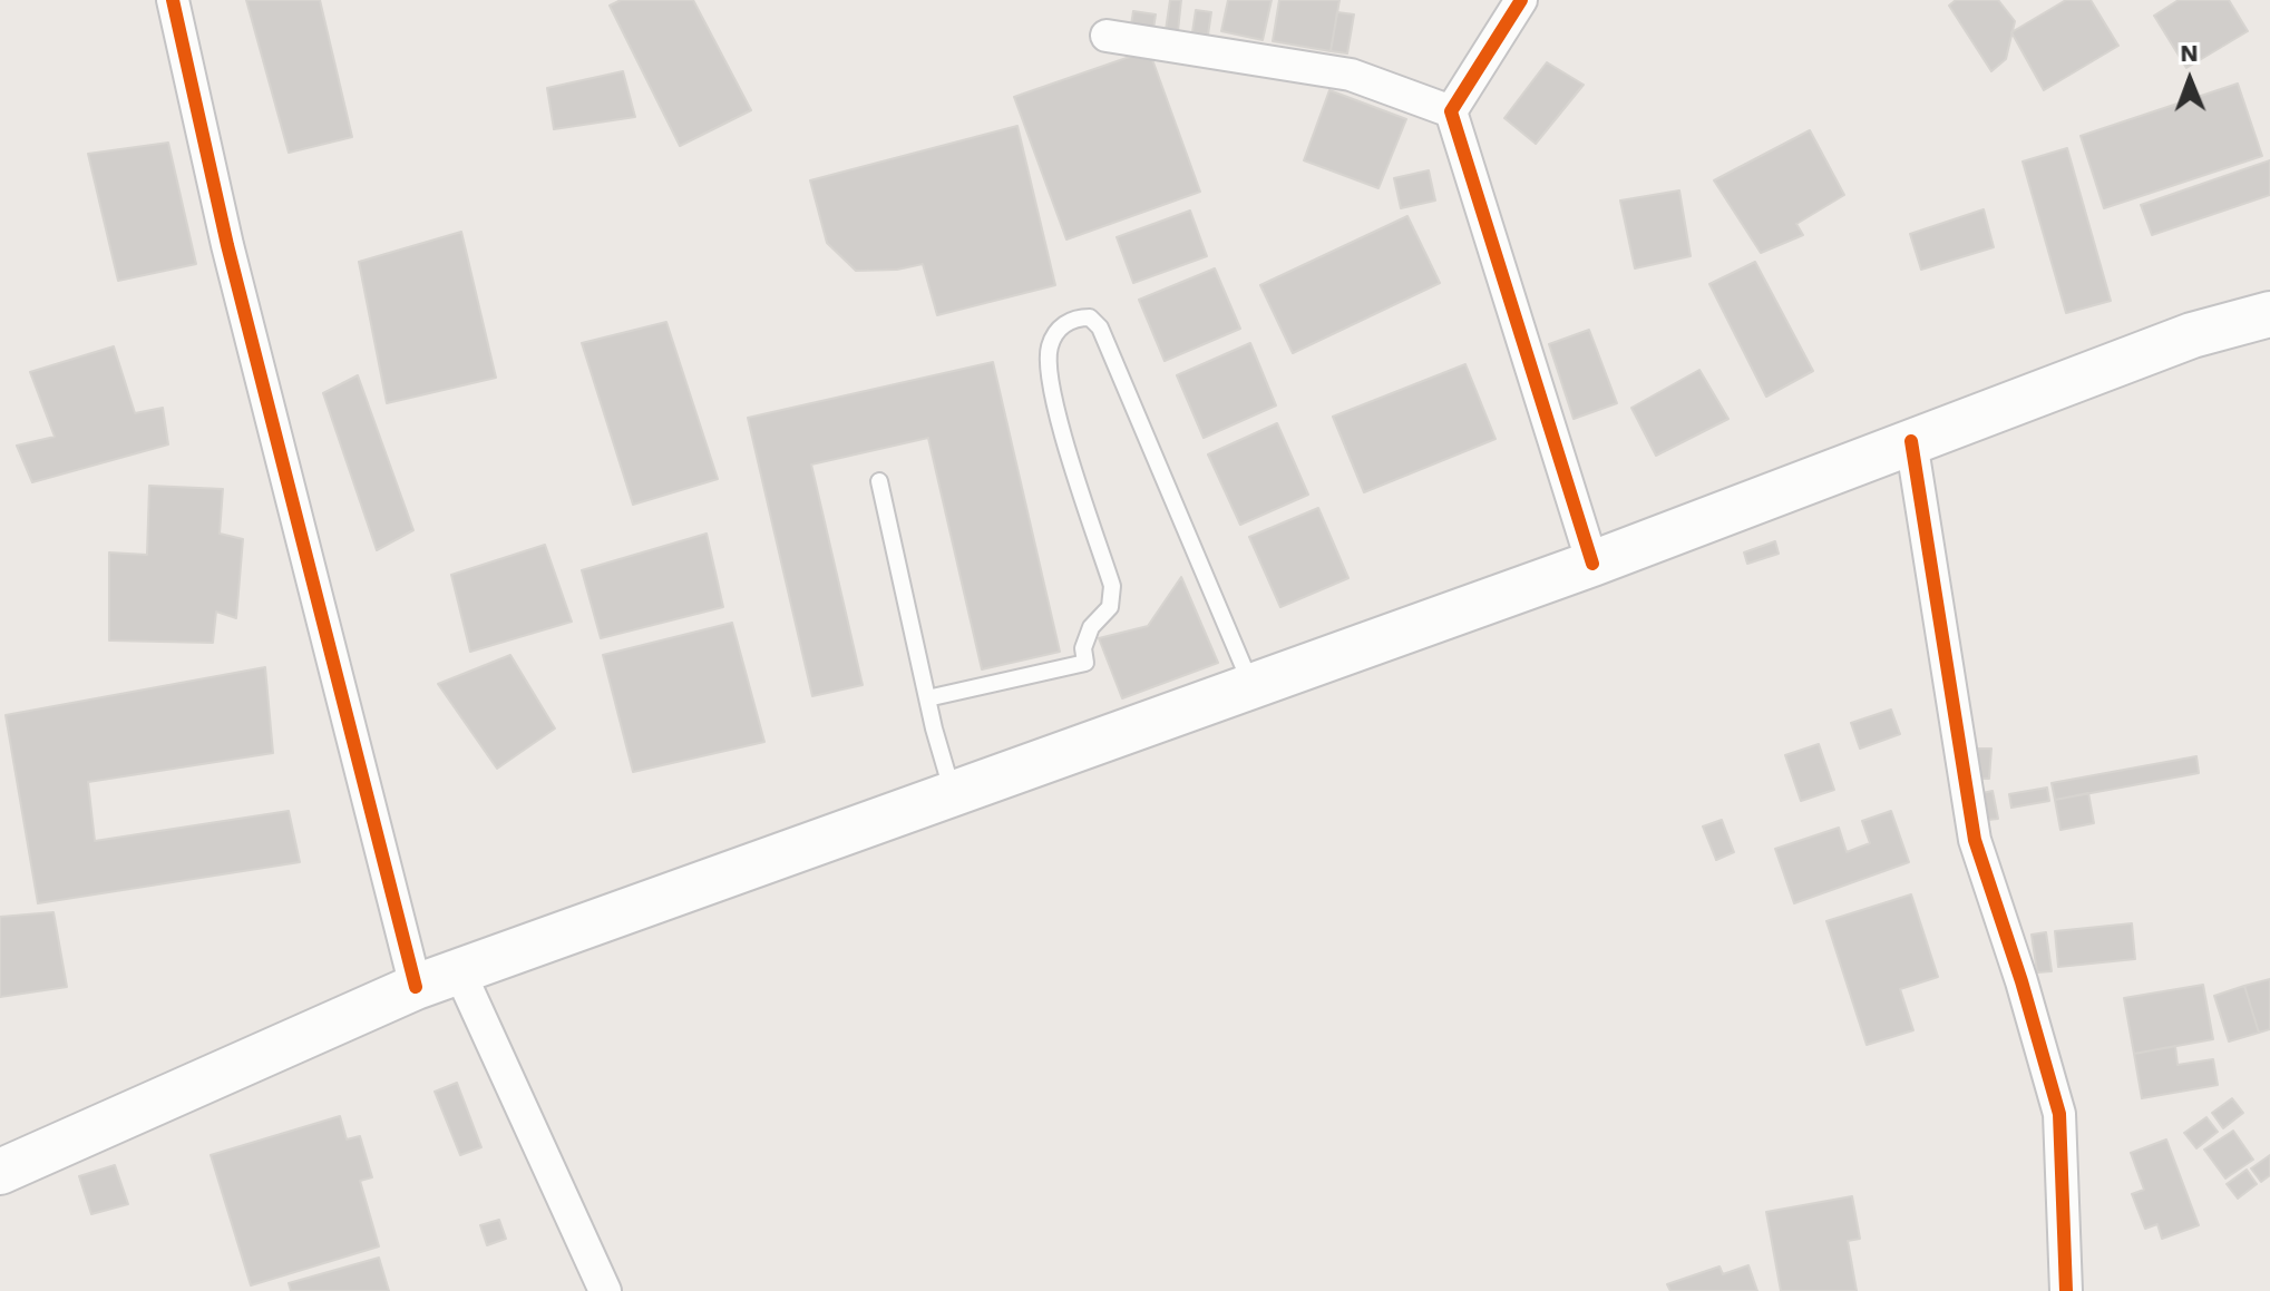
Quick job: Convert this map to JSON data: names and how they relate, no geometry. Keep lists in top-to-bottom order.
{
  "north": "top"
}
